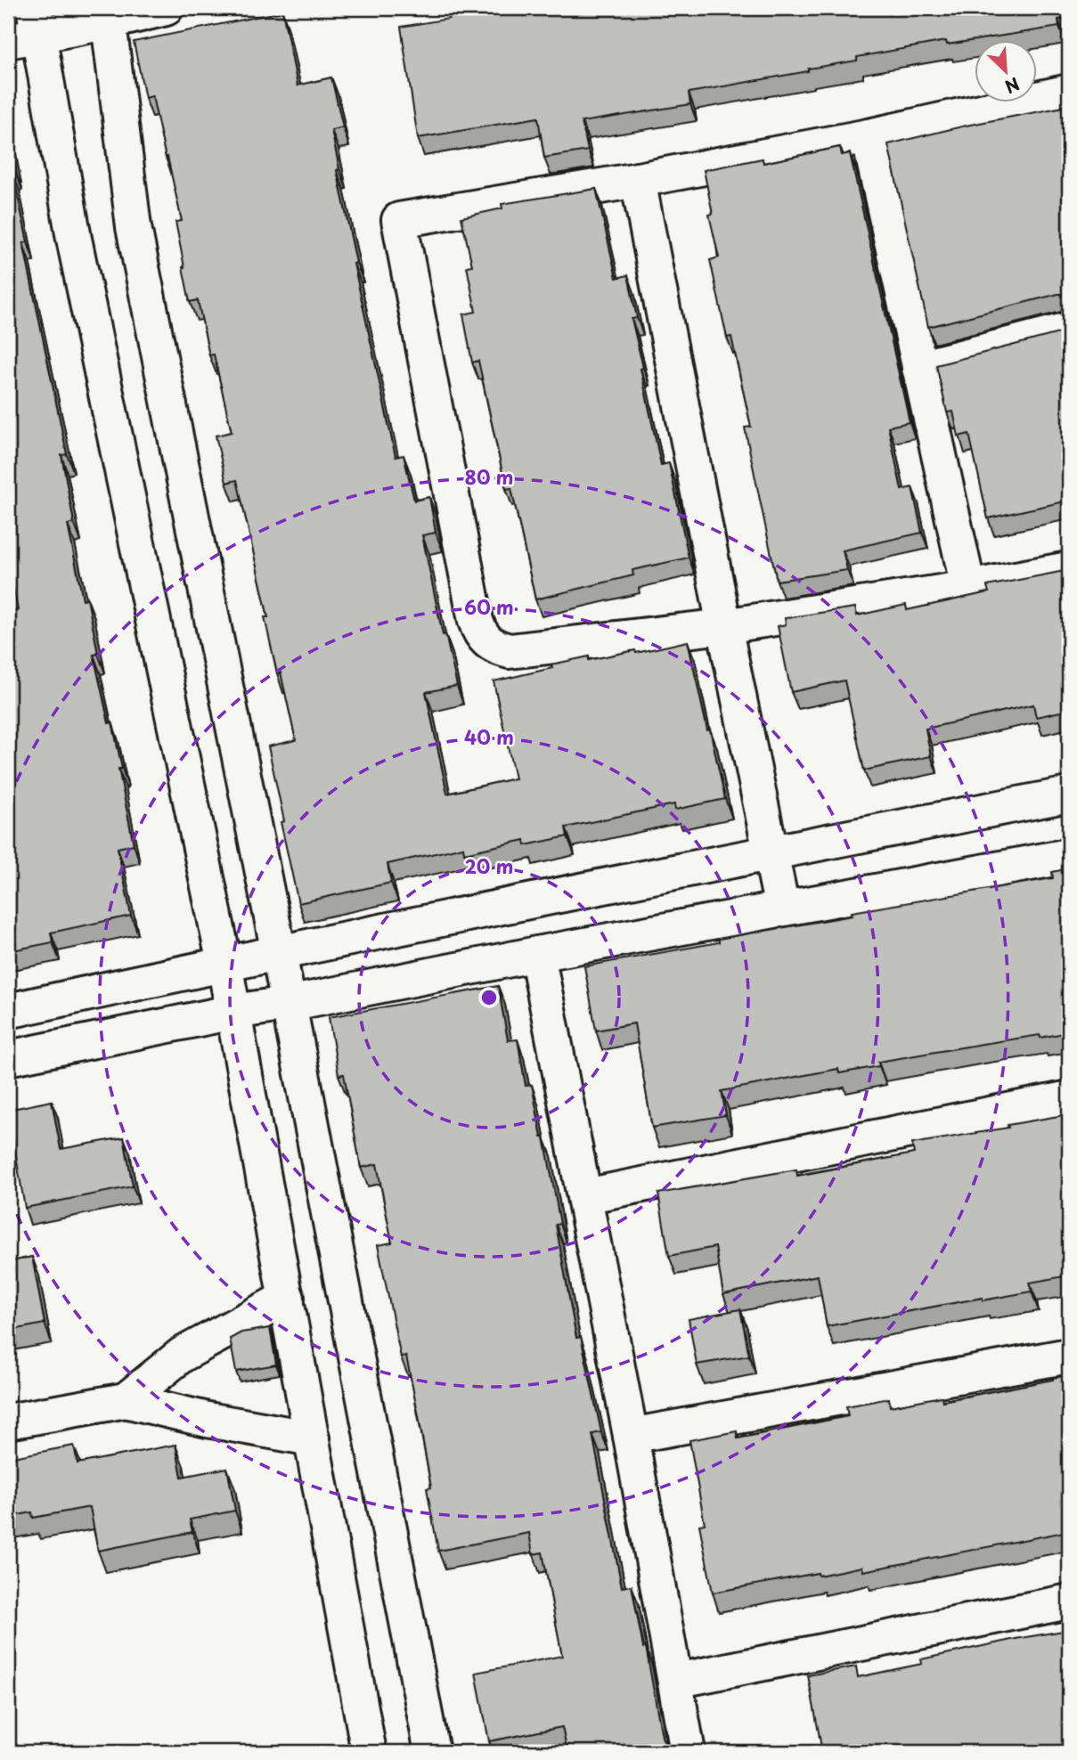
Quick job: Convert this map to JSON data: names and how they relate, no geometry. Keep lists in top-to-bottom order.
{
  "north": "bottom right",
  "rings": [
    "80 m",
    "60 m",
    "40 m",
    "20 m"
  ]
}
